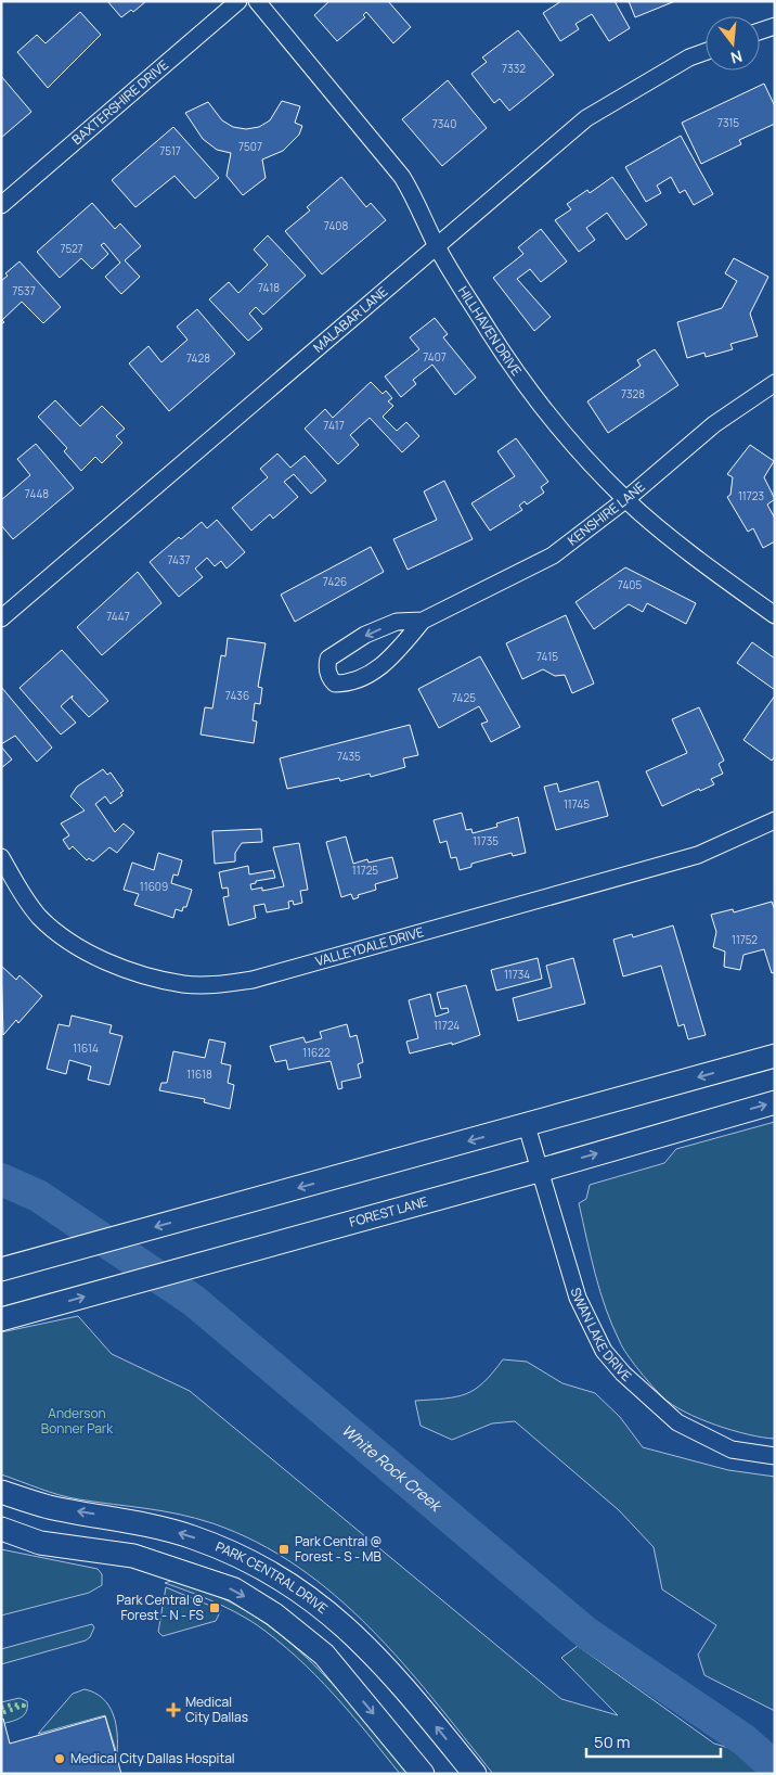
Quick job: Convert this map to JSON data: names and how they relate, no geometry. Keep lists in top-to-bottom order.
{
  "streets": {
    "main road": ["FOREST LANE", "PARK CENTRAL DRIVE"],
    "street": [
      "BAXTERSHIRE DRIVE",
      "MALABAR LANE",
      "HILLHAVEN DRIVE",
      "KENSHIRE LANE",
      "VALLEYDALE DRIVE",
      "SWAN LAKE DRIVE"
    ]
  },
  "crossings": [
    ["MALABAR LANE", "HILLHAVEN DRIVE"],
    ["HILLHAVEN DRIVE", "KENSHIRE LANE"],
    ["FOREST LANE", "SWAN LAKE DRIVE"]
  ],
  "water": ["White Rock Creek"],
  "parks": ["Anderson Bonner Park"],
  "places": {
    "transit": ["Park Central @ Forest - S - MB", "Park Central @ Forest - N - FS"],
    "health": ["Medical City Dallas"],
    "other": ["Medical City Dallas Hospital"]
  },
  "house_numbers": [
    "7332",
    "7315",
    "7340",
    "7507",
    "7517",
    "7408",
    "7527",
    "7418",
    "7537",
    "7407",
    "7428",
    "7328",
    "7417",
    "7448",
    "11723",
    "7437",
    "7426",
    "7405",
    "7447",
    "7415",
    "7436",
    "7425",
    "7435",
    "11745",
    "11735",
    "11725",
    "11609",
    "11752",
    "11734",
    "11724",
    "11614",
    "11622",
    "11618"
  ],
  "scale_bar": "50 m",
  "north": "bottom"
}
